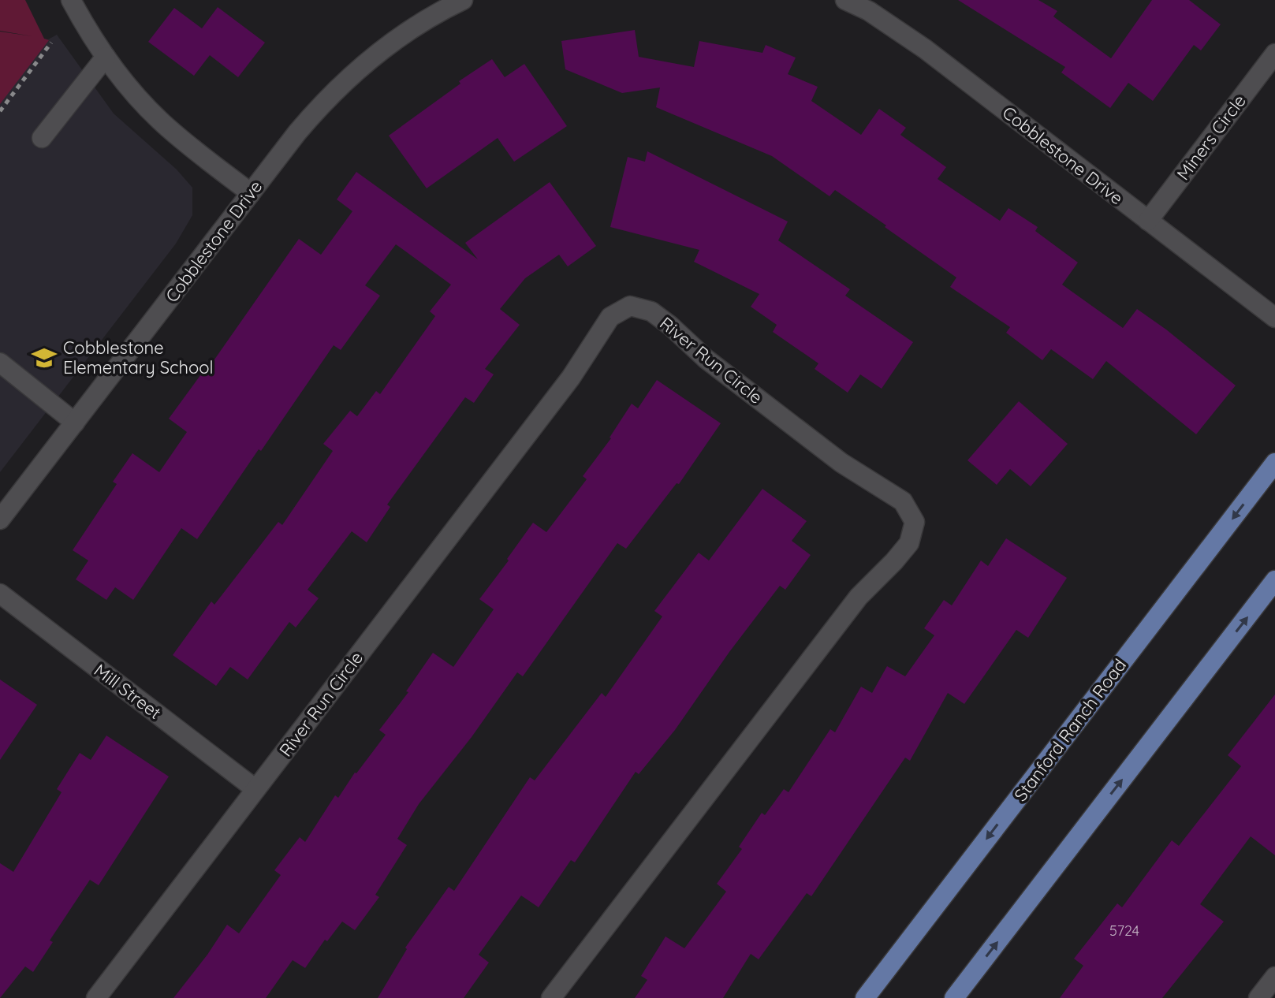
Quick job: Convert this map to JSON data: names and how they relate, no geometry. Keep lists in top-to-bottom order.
{
  "streets": {
    "main road": ["Stanford Ranch Road"],
    "street": [
      "Miners Circle",
      "Cobblestone Drive",
      "River Run Circle",
      "Mill Street"
    ]
  },
  "crossings": [
    ["Miners Circle", "Cobblestone Drive"],
    ["River Run Circle", "Mill Street"]
  ],
  "places": {
    "school or university": ["Cobblestone Elementary School"]
  },
  "house_numbers": ["5724"]
}
